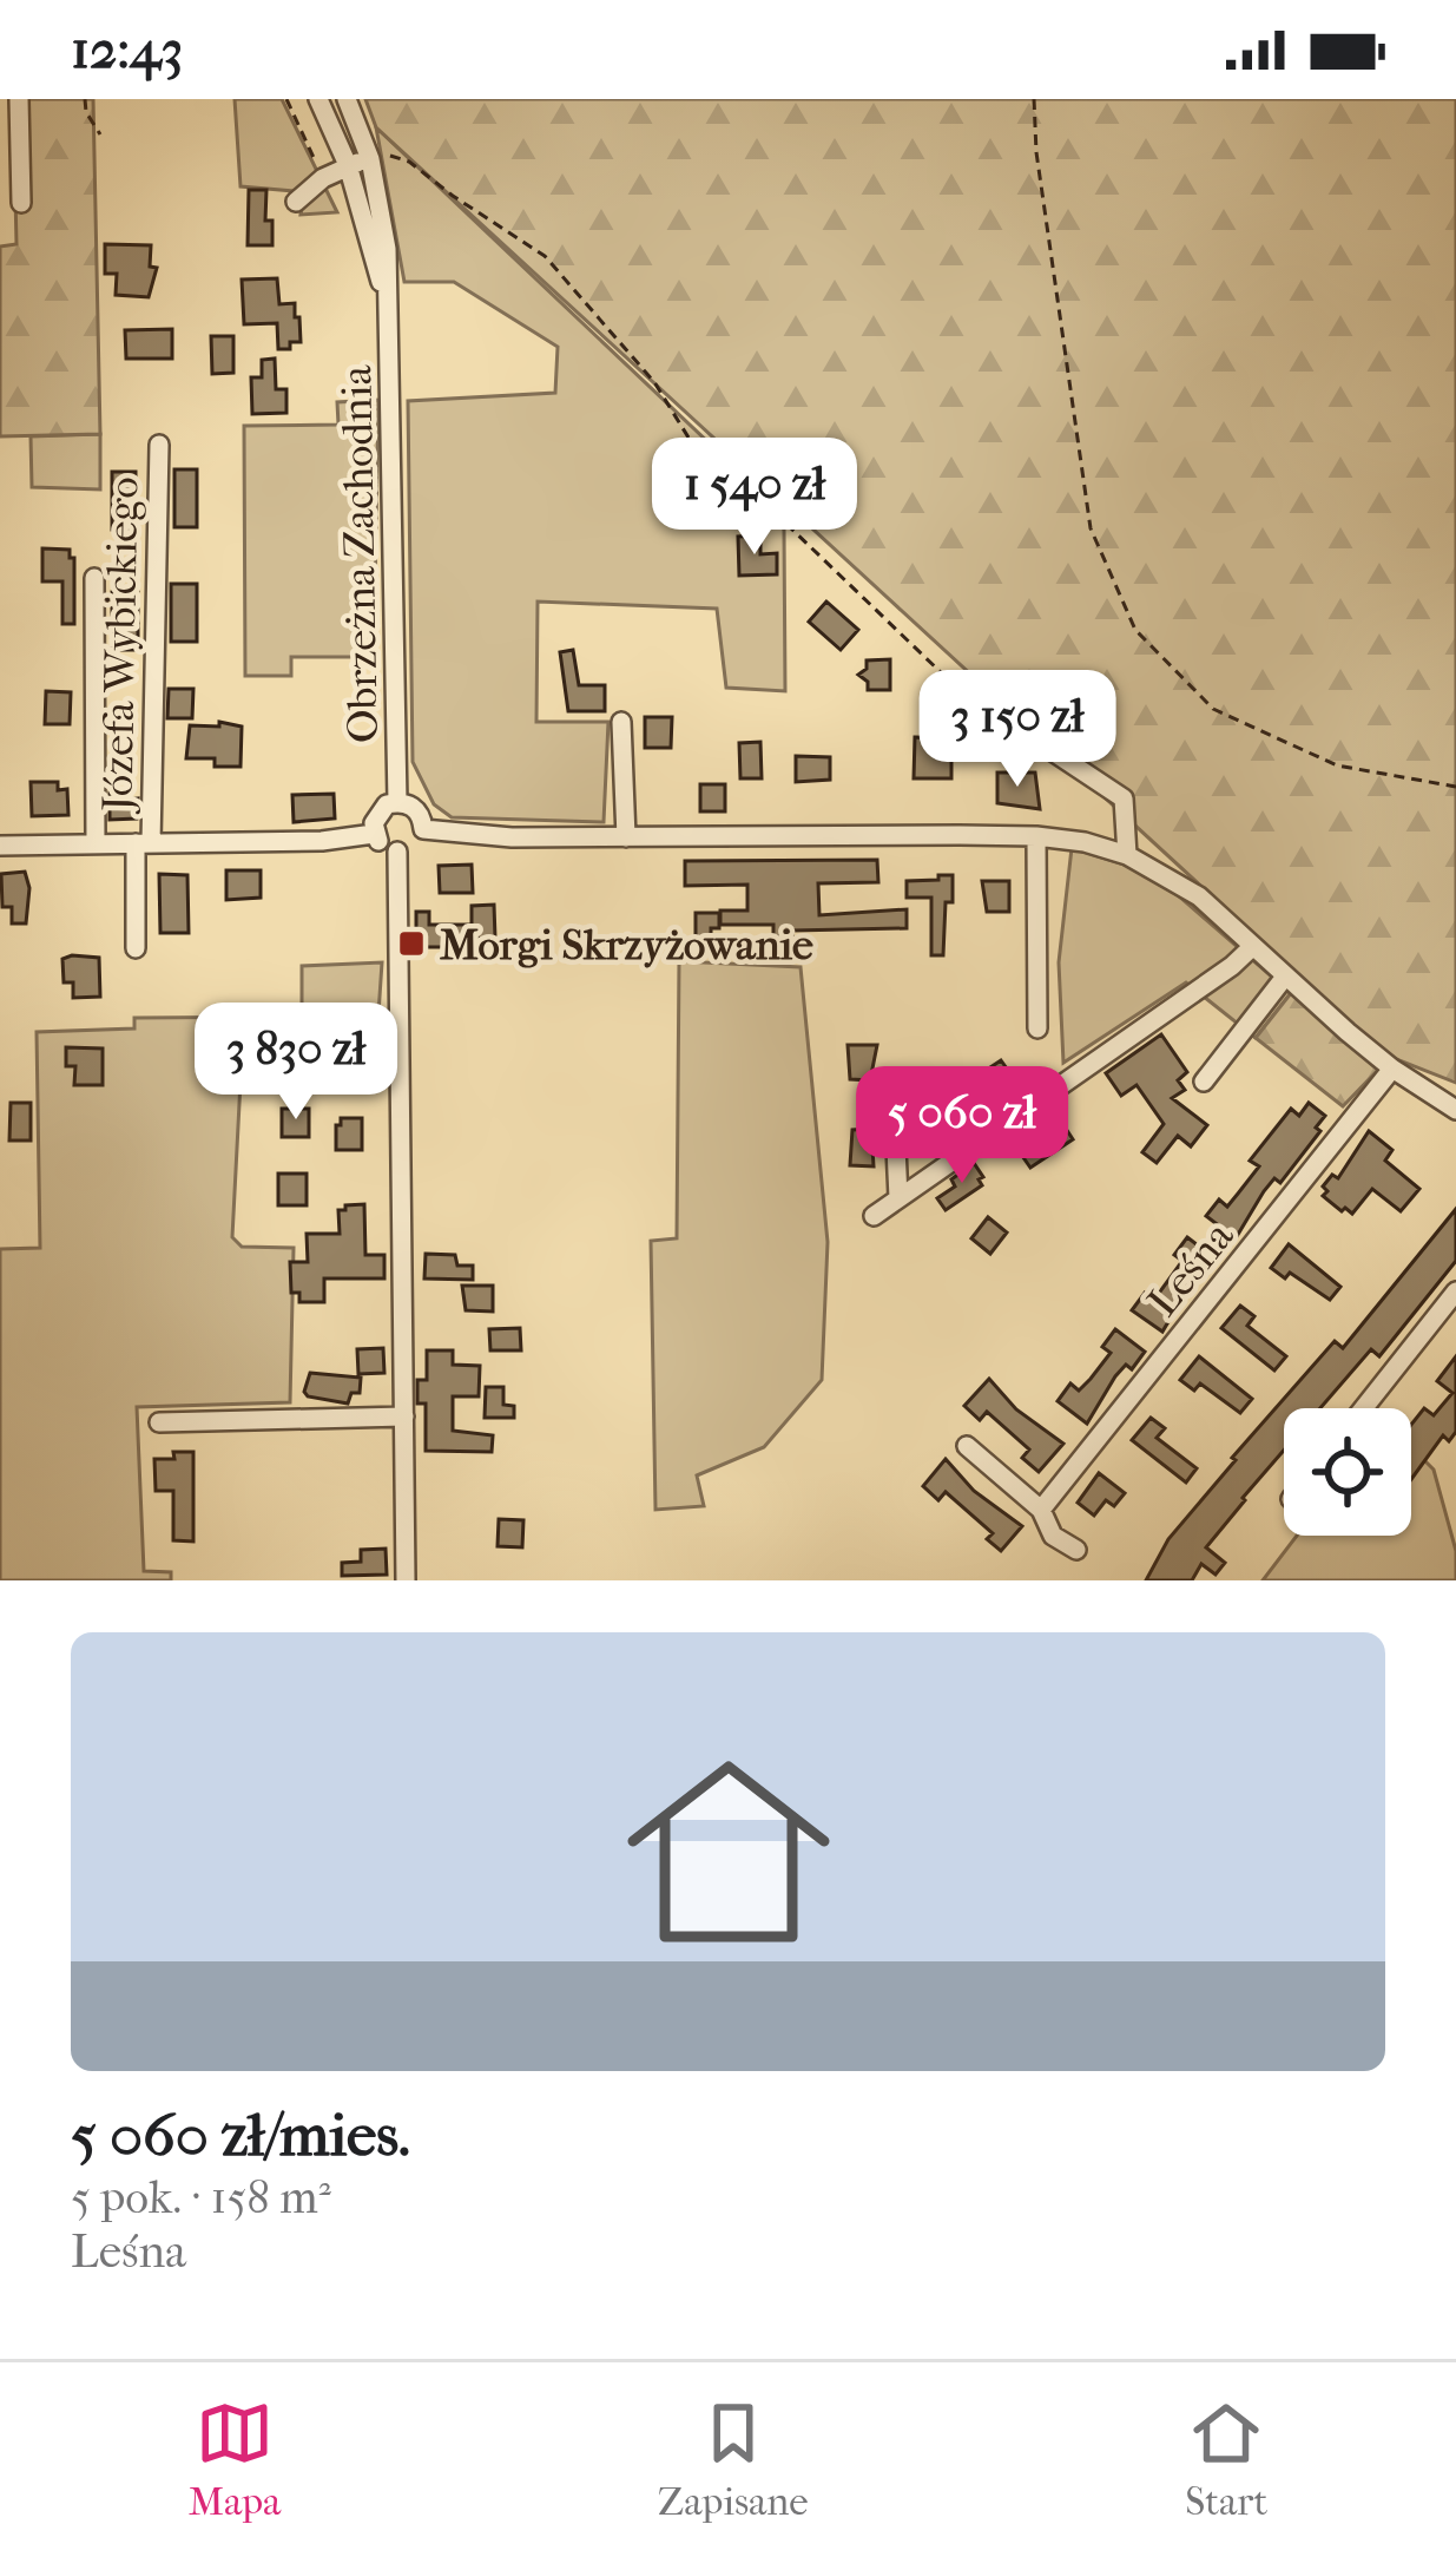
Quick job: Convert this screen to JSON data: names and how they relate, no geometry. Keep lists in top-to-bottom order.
{
  "streets": {
    "street": ["Obrzeżna Zachodnia", "Józefa Wybickiego", "Leśna"]
  },
  "crossings": [
    ["Obrzeżna Zachodnia", "Józefa Wybickiego"]
  ],
  "places": {
    "transit": ["Morgi Skrzyżowanie"]
  },
  "page": {
    "status": "12:43",
    "price": [
      "1 540 zł",
      "3 150 zł",
      "3 830 zł",
      "5 060 zł"
    ],
    "list": [
      {
        "name": "5 060 zł/mies.",
        "note": "5 pok. · 158 m² · Leśna"
      }
    ],
    "tabs": ["Mapa", "Zapisane", "Start"]
  }
}
